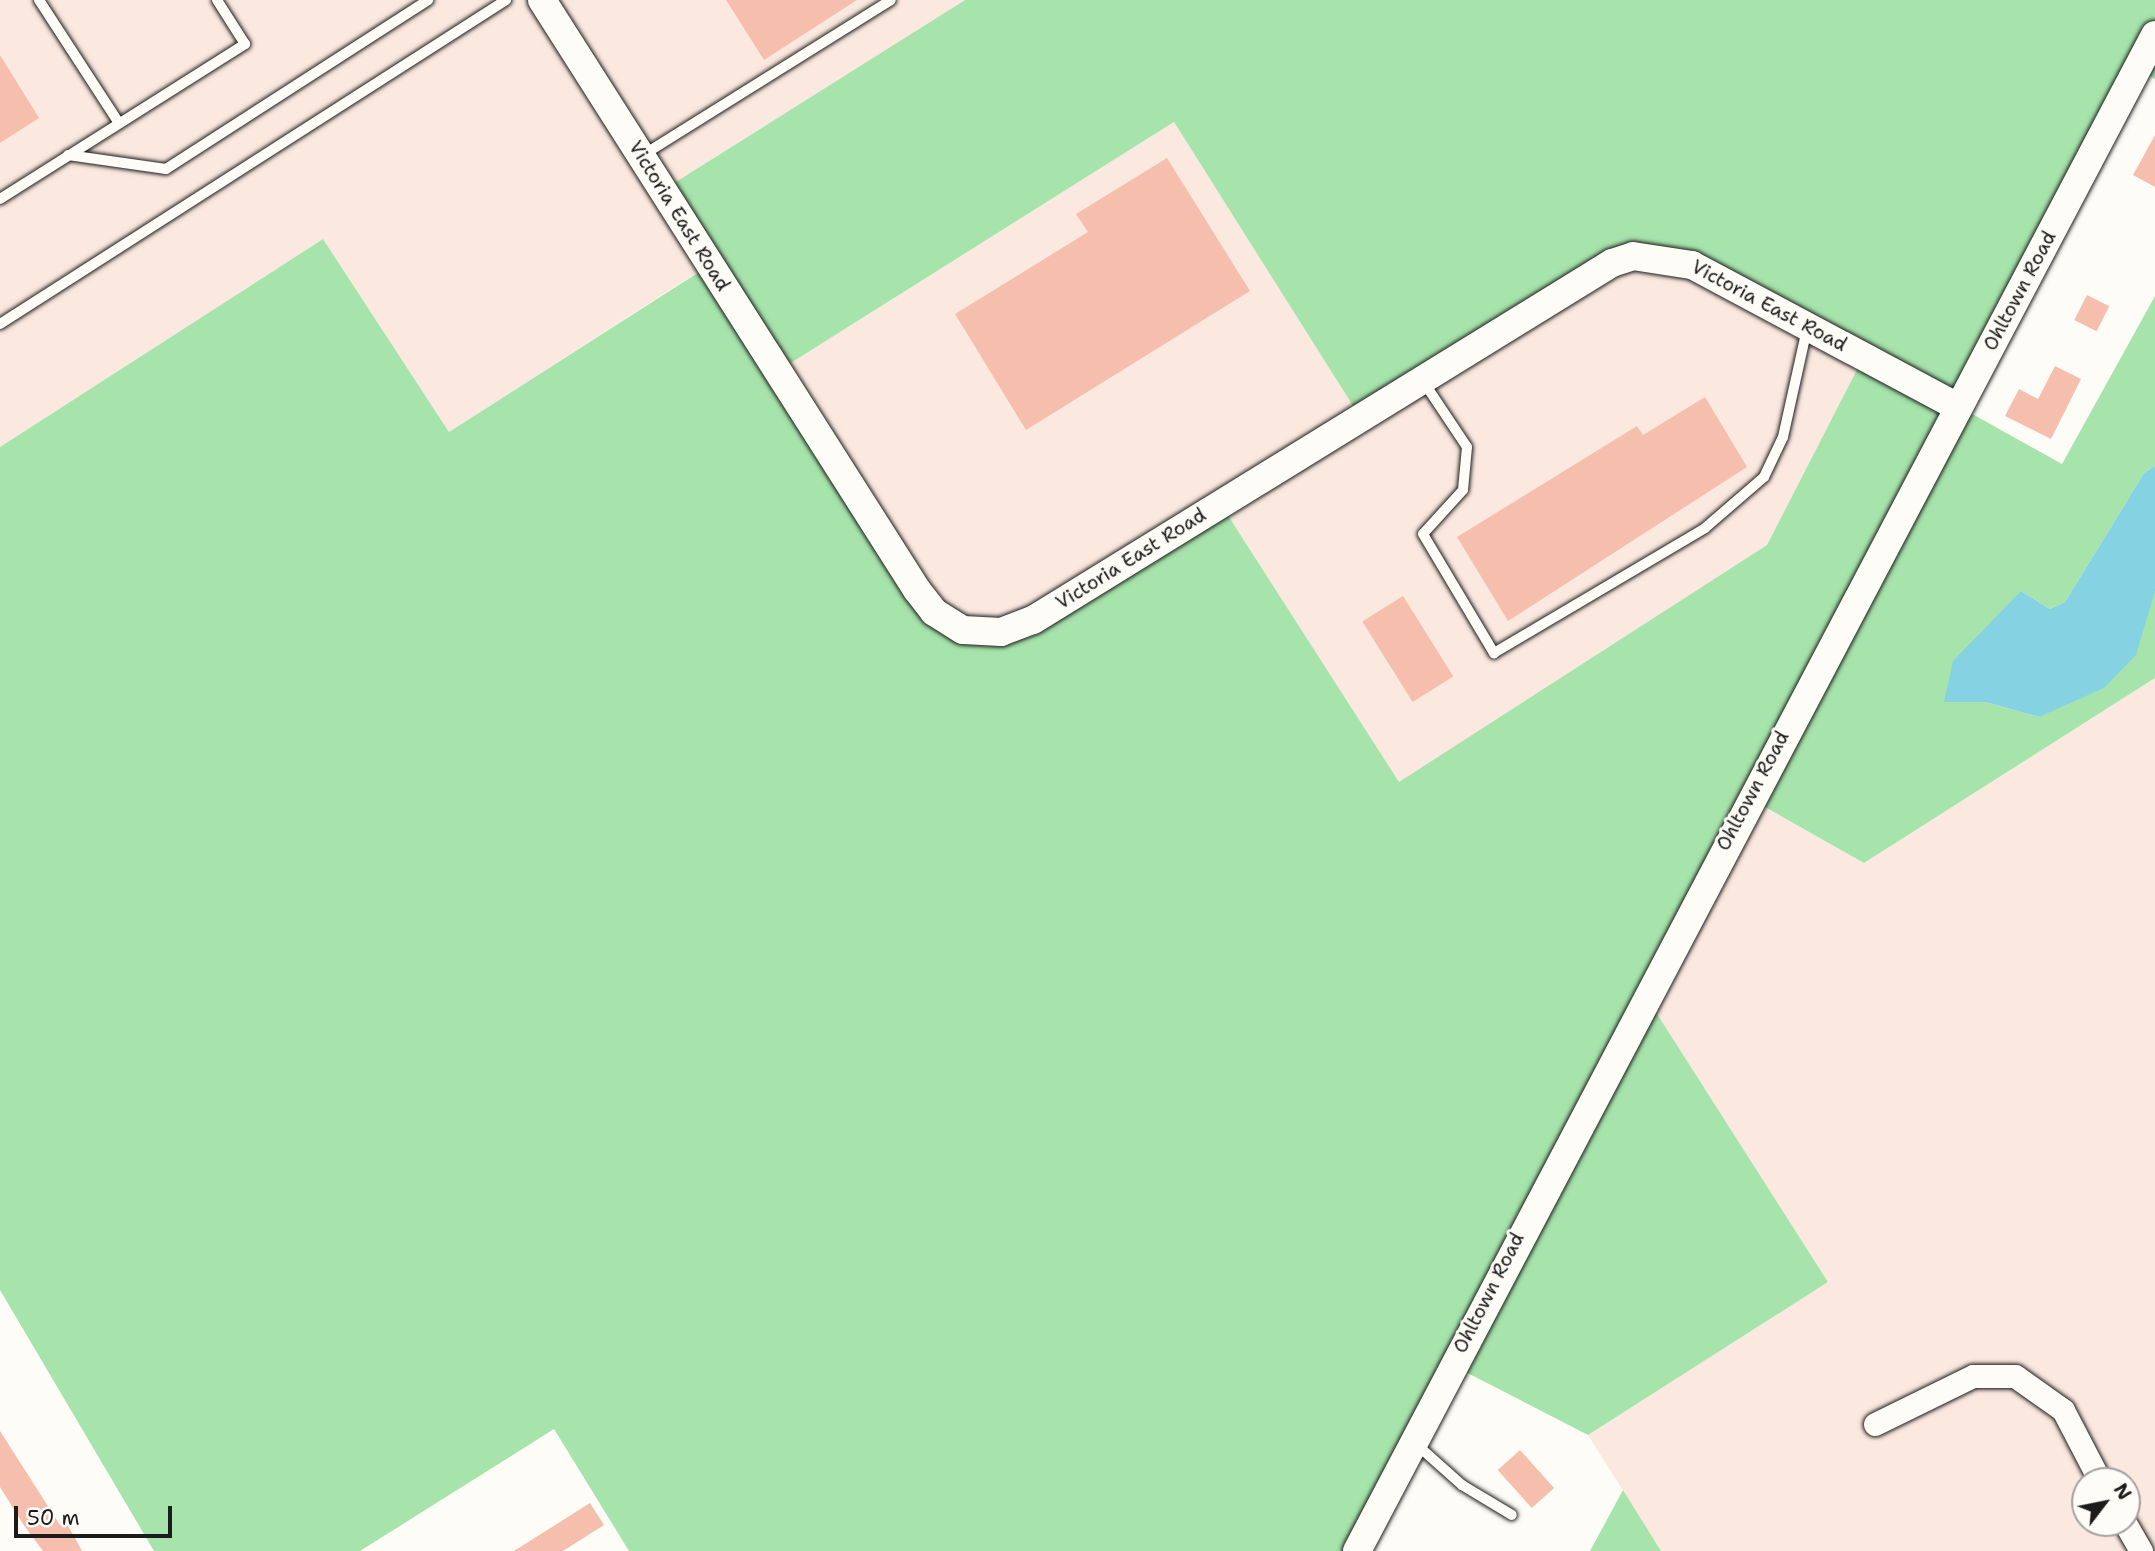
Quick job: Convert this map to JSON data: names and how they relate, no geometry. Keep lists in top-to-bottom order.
{
  "streets": {
    "street": ["Victoria East Road", "Ohltown Road"]
  },
  "crossings": [
    ["Victoria East Road", "Ohltown Road"]
  ],
  "scale_bar": "50 m",
  "north": "top right"
}
